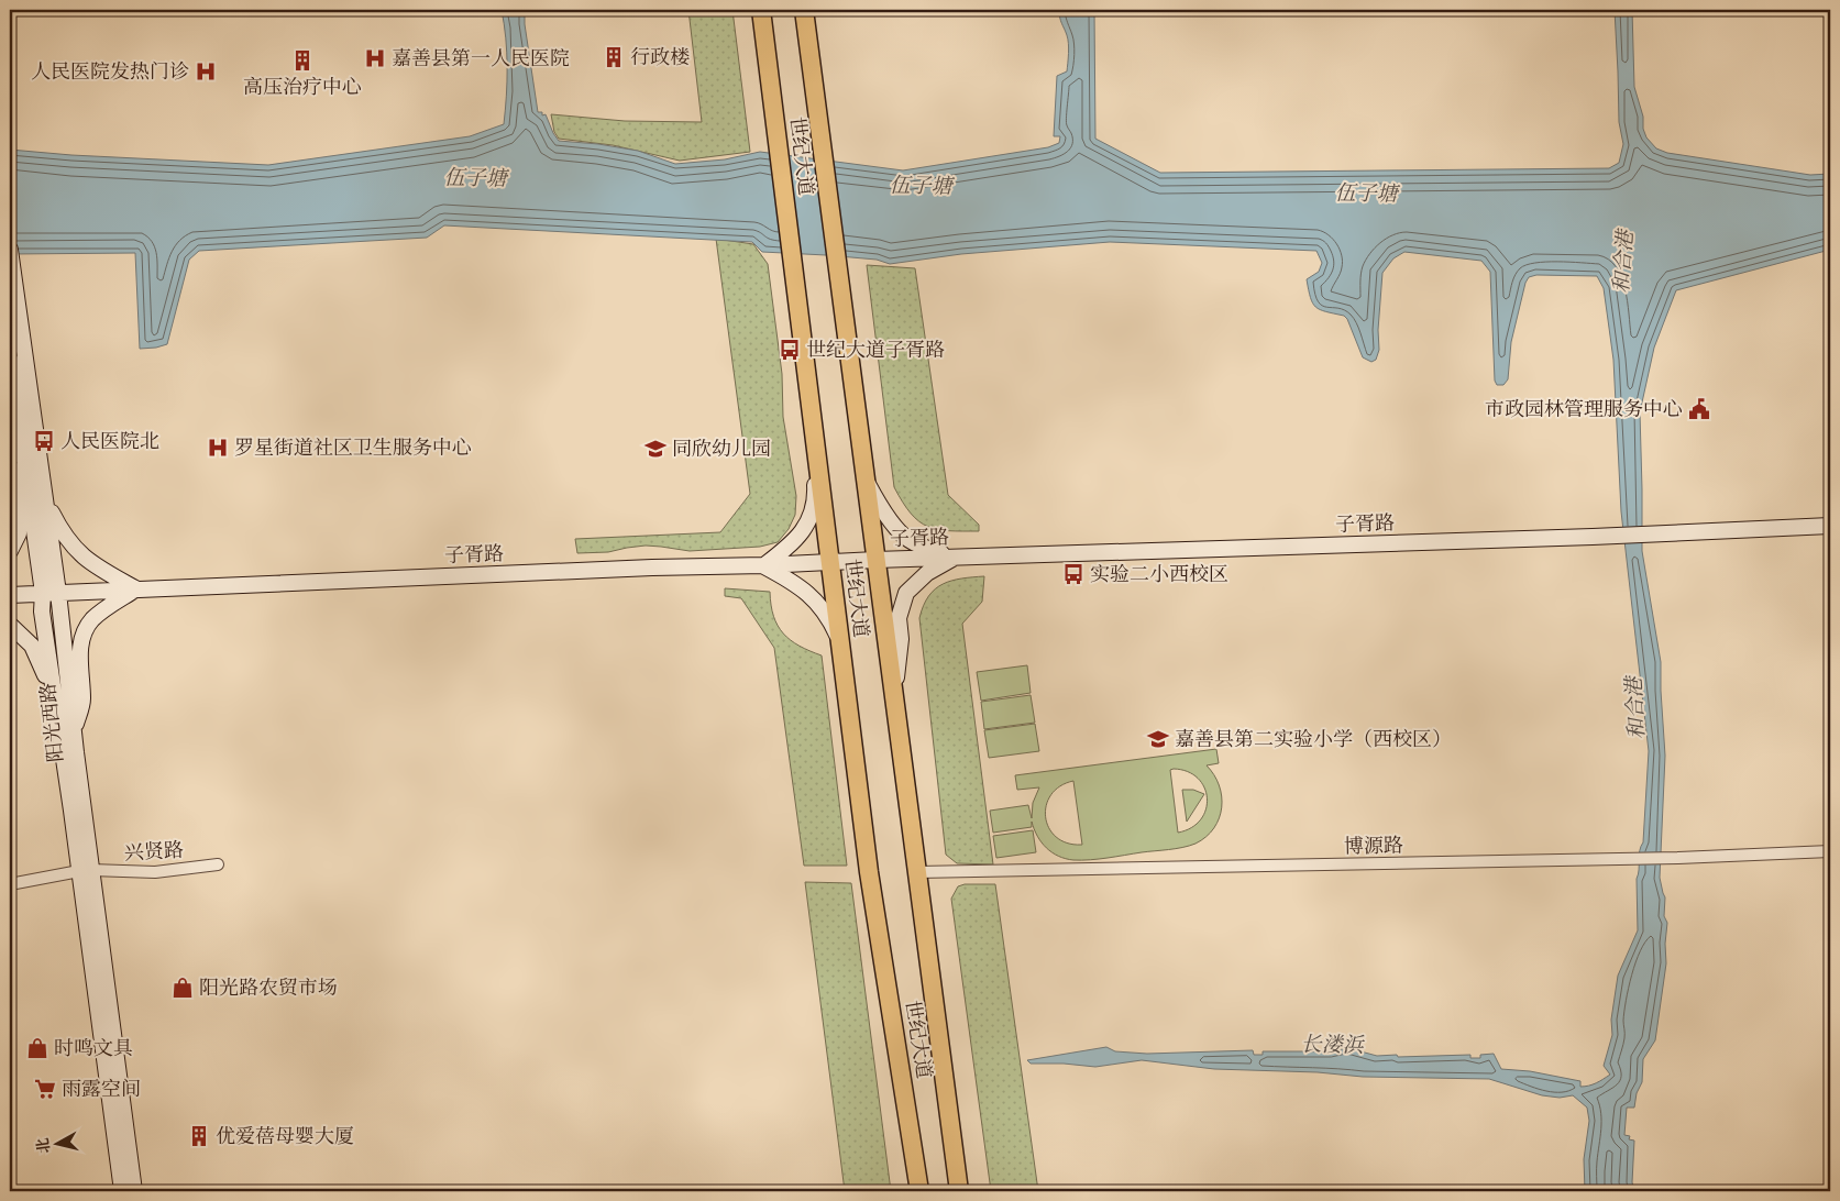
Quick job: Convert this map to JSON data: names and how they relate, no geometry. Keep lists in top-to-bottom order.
{
  "streets": {
    "main road": ["世纪大道"],
    "street": [
      "子胥路",
      "阳光西路",
      "博源路",
      "兴贤路"
    ]
  },
  "crossings": [
    ["世纪大道", "子胥路"],
    ["世纪大道", "博源路"],
    ["子胥路", "阳光西路"],
    ["阳光西路", "兴贤路"]
  ],
  "water": ["伍子塘", "和合港", "长溇浜"],
  "places": {
    "building": ["行政楼", "高压治疗中心", "优爱蓓母婴大厦"],
    "hospital": ["嘉善县第一人民医院", "人民医院发热门诊", "罗星街道社区卫生服务中心"],
    "bus stop": ["世纪大道子胥路", "人民医院北", "实验二小西校区"],
    "public building": ["市政园林管理服务中心"],
    "school or university": ["同欣幼儿园", "嘉善县第二实验小学（西校区）"],
    "shop": ["阳光路农贸市场", "时鸣文具"],
    "supermarket": ["雨露空间"]
  },
  "north": "left"
}
